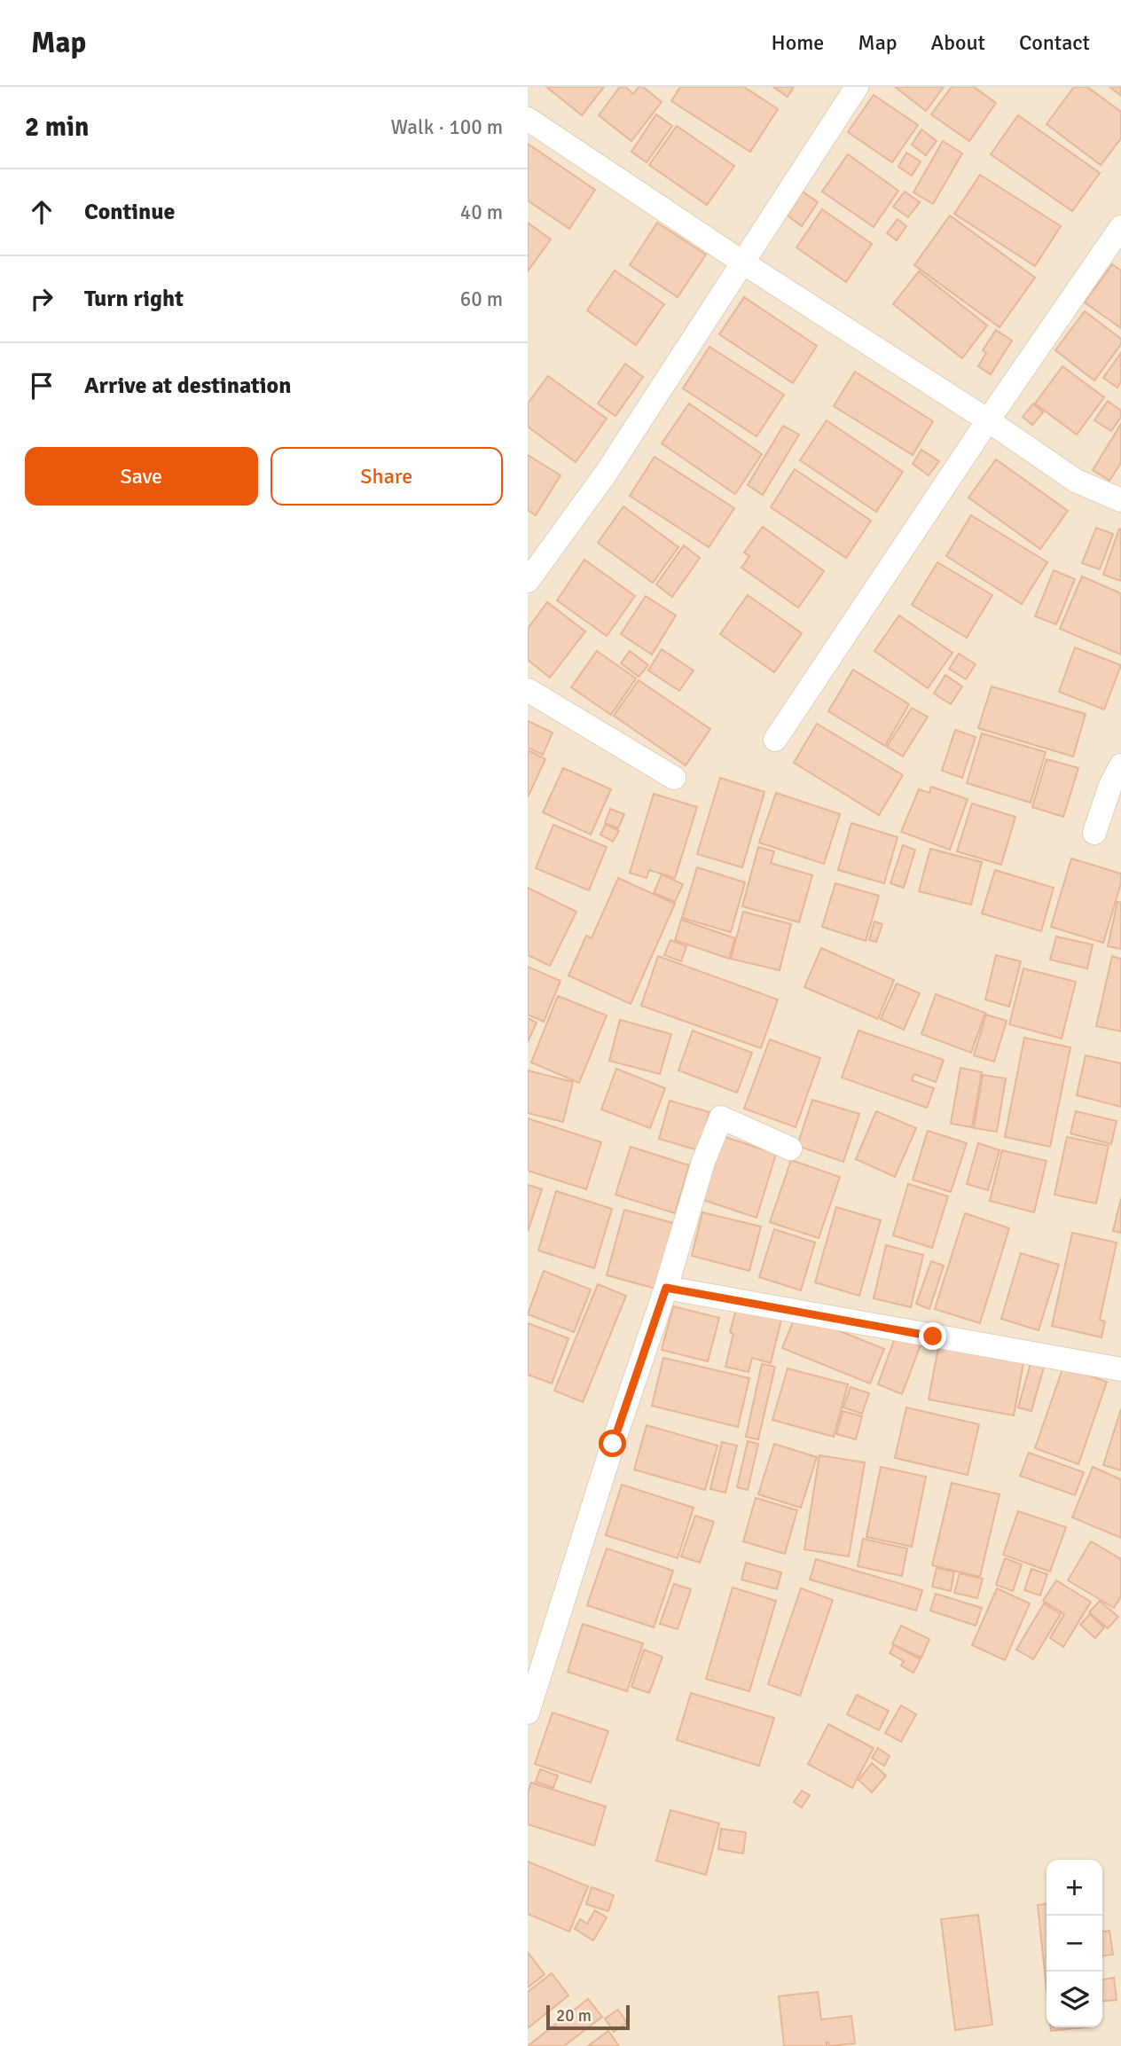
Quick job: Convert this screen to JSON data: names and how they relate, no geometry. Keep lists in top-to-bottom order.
{
  "scale_bar": "20 m",
  "page": {
    "header": "Map",
    "nav": [
      "Home",
      "Map",
      "About",
      "Contact"
    ],
    "heading": ["2 min", "Walk · 100 m"],
    "list": [
      ["Continue", "40 m"],
      ["Turn right", "60 m"],
      "Arrive at destination"
    ],
    "buttons": ["Save", "Share"],
    "map_buttons": ["+", "−"],
    "scale": "20 m"
  }
}
